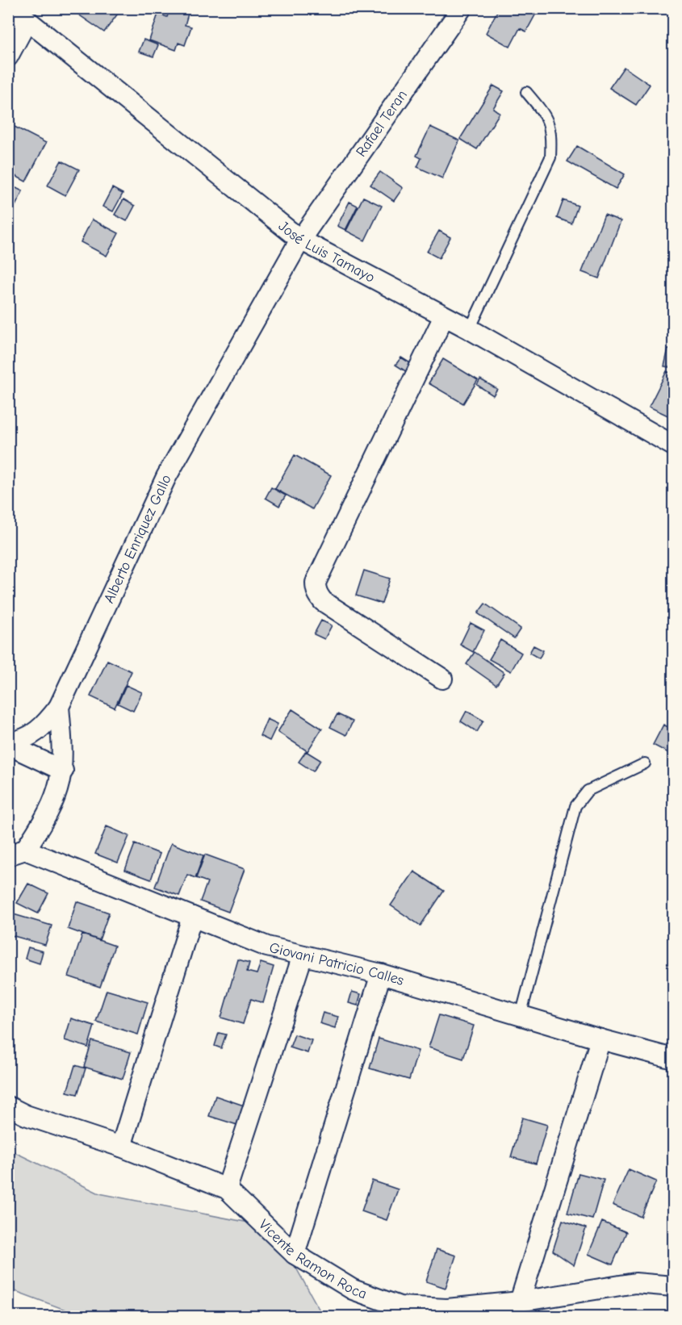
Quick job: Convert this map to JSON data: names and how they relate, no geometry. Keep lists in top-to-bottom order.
{
  "streets": {
    "street": [
      "Rafael Teran",
      "José Luis Tamayo",
      "Alberto Enriquez Gallo",
      "Giovani Patricio Calles",
      "Vicente Ramon Roca"
    ]
  },
  "crossings": [
    ["Rafael Teran", "José Luis Tamayo"],
    ["Rafael Teran", "Alberto Enriquez Gallo"],
    ["José Luis Tamayo", "Alberto Enriquez Gallo"],
    ["Alberto Enriquez Gallo", "Giovani Patricio Calles"]
  ]
}
